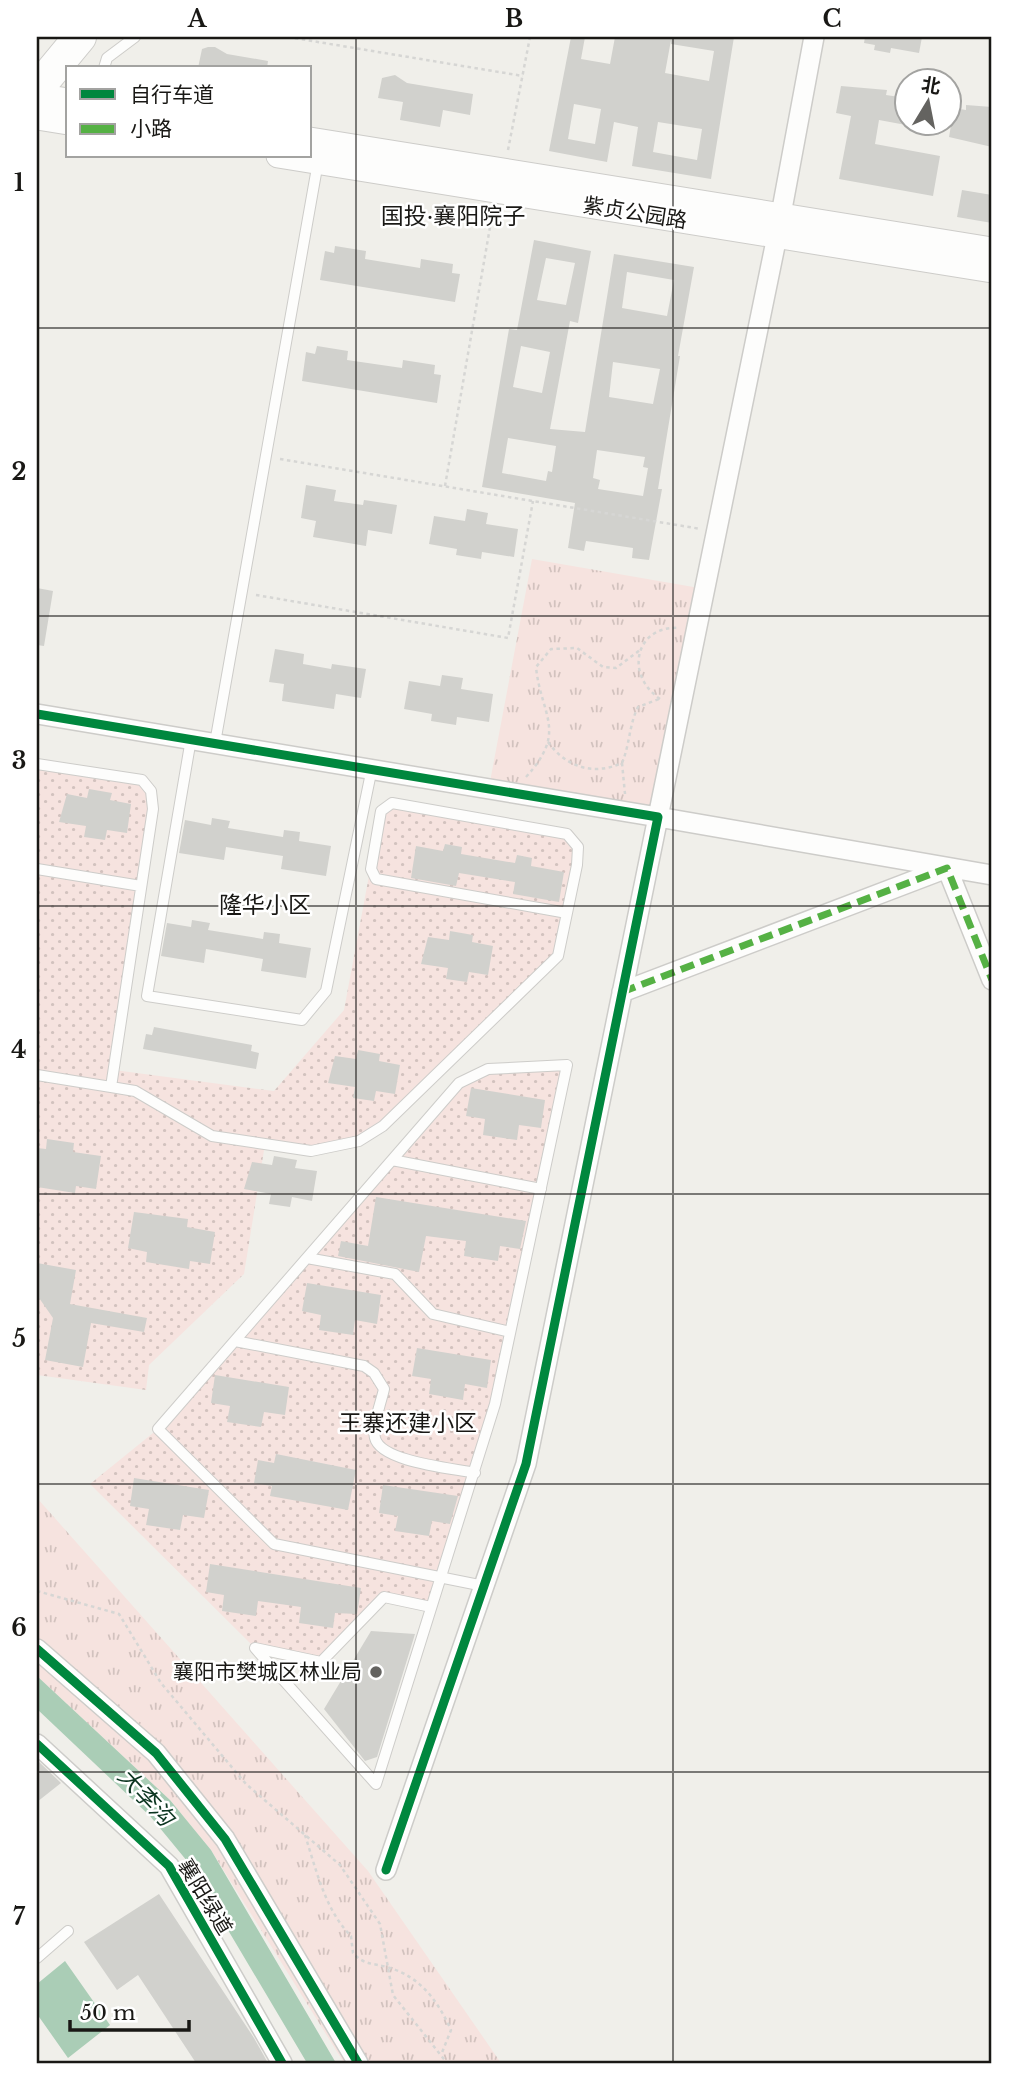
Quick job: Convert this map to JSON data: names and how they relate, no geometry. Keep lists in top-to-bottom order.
{
  "streets": {
    "street": ["紫贞公园路", "襄阳绿道"]
  },
  "districts": ["国投·襄阳院子", "隆华小区", "王寨还建小区"],
  "water": ["大李沟"],
  "places": ["襄阳市樊城区林业局"],
  "legend": ["自行车道", "小路"],
  "scale_bar": "50 m",
  "north": "top",
  "grid": {
    "columns": ["A", "B", "C"],
    "rows": [
      "1",
      "2",
      "3",
      "4",
      "5",
      "6",
      "7"
    ]
  }
}
